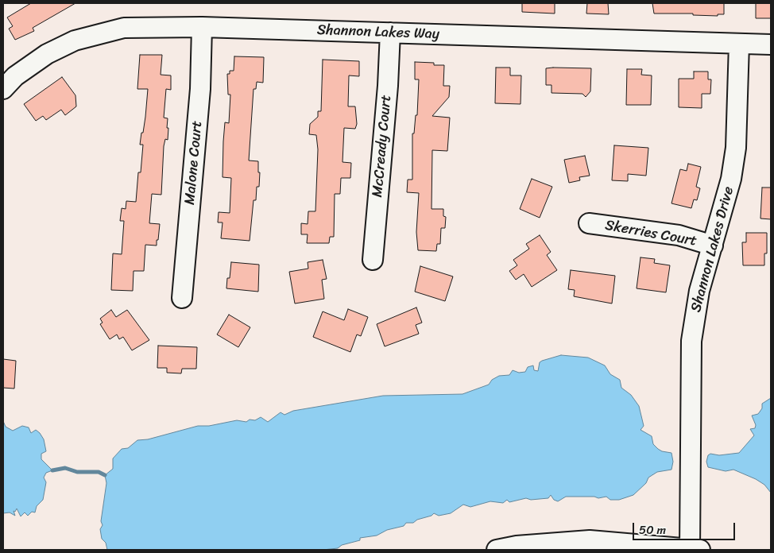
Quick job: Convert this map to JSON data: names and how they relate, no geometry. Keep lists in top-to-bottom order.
{
  "streets": {
    "street": [
      "Shannon Lakes Way",
      "McCready Court",
      "Malone Court",
      "Skerries Court",
      "Shannon Lakes Drive"
    ]
  },
  "crossings": [
    ["Shannon Lakes Way", "McCready Court"],
    ["Shannon Lakes Way", "Malone Court"],
    ["Shannon Lakes Way", "Shannon Lakes Drive"],
    ["Skerries Court", "Shannon Lakes Drive"]
  ],
  "scale_bar": "50 m"
}
